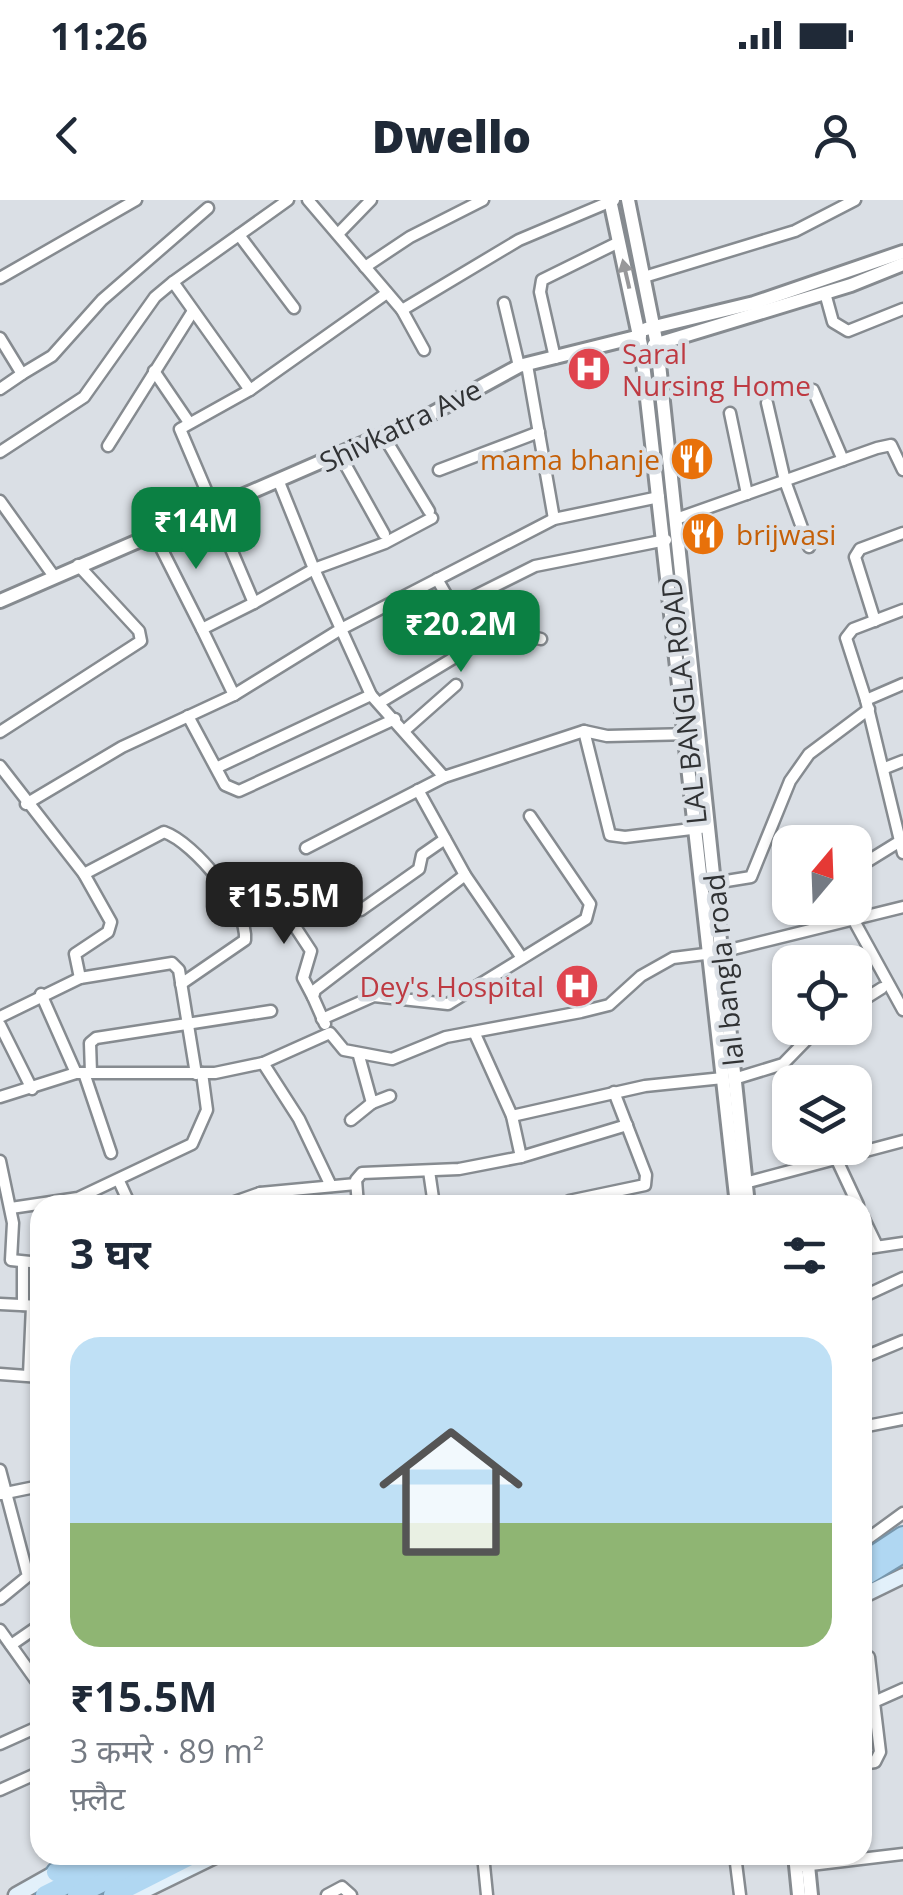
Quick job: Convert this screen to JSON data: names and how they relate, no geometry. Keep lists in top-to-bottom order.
{
  "streets": {
    "street": ["Shivkatra Ave", "LAL BANGLA ROAD", "lal bangla road"]
  },
  "crossings": [
    ["Shivkatra Ave", "LAL BANGLA ROAD"],
    ["Shivkatra Ave", "lal bangla road"],
    ["LAL BANGLA ROAD", "lal bangla road"]
  ],
  "places": {
    "hospital": ["Saral Nursing Home", "Dey's Hospital"],
    "restaurant": ["mama bhanje", "brijwasi"]
  },
  "north": "top",
  "page": {
    "status": "11:26",
    "header": "Dwello",
    "price": ["₹14M", "₹20.2M", "₹15.5M"],
    "heading": "3 घर",
    "list": [
      {
        "name": "₹15.5M",
        "note": "3 कमरे · 89 m² · फ़्लैट"
      }
    ]
  }
}
